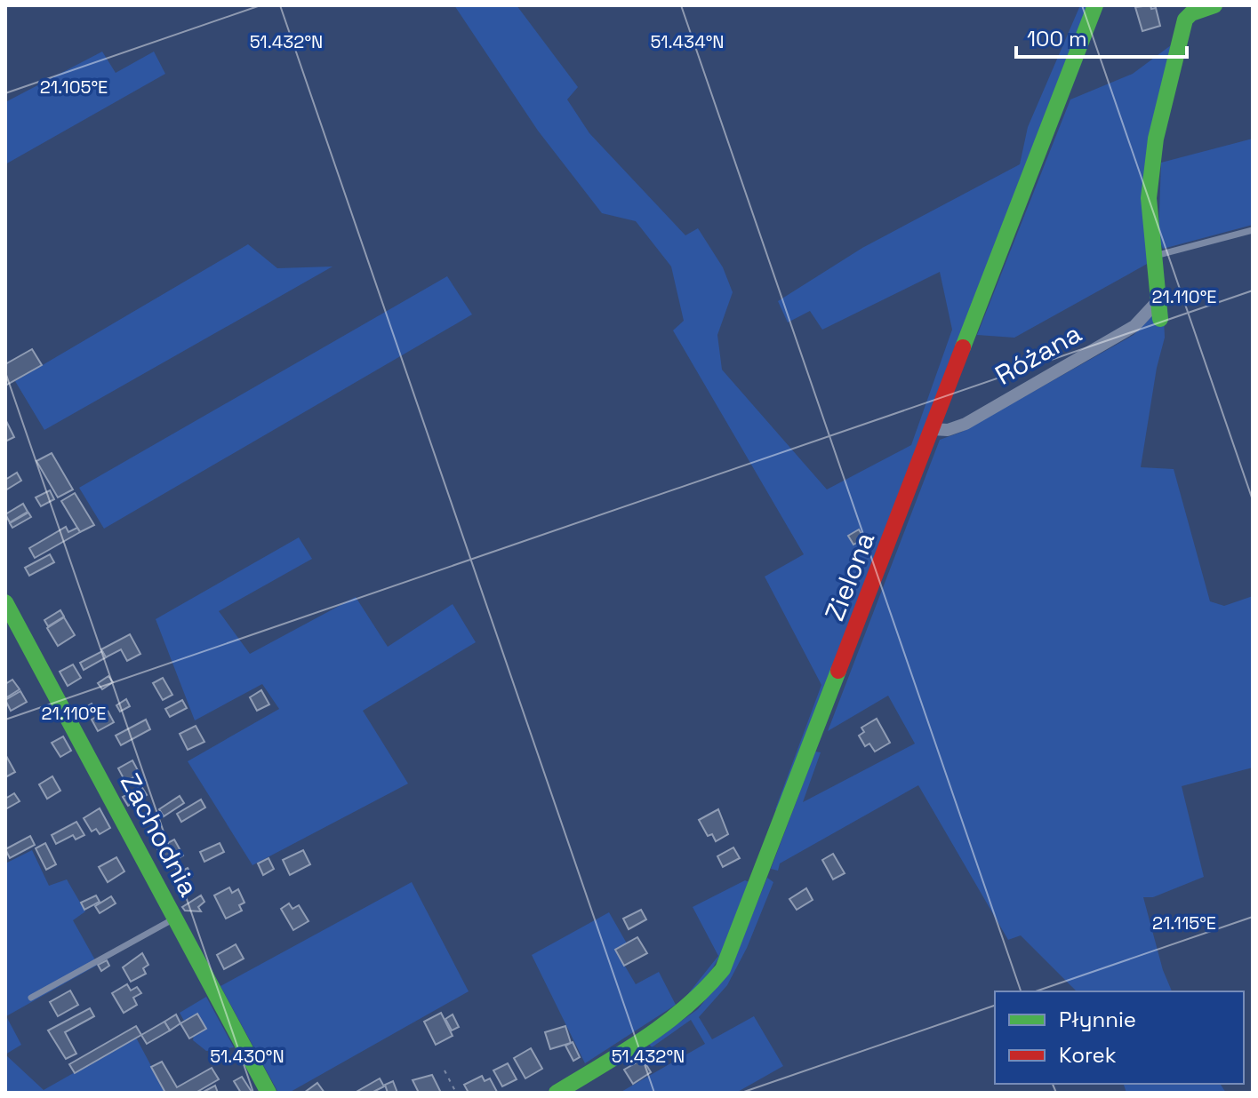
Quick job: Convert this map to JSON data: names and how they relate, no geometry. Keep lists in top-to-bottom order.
{
  "streets": {
    "street": ["Różana", "Zielona", "Zachodnia"]
  },
  "crossings": [
    ["Różana", "Zielona"]
  ],
  "legend": ["Płynnie", "Korek"],
  "scale_bar": "100 m",
  "coordinates": [
    "51.432°N",
    "51.434°N",
    "21.105°E",
    "21.110°E",
    "21.115°E",
    "51.430°N"
  ]
}
